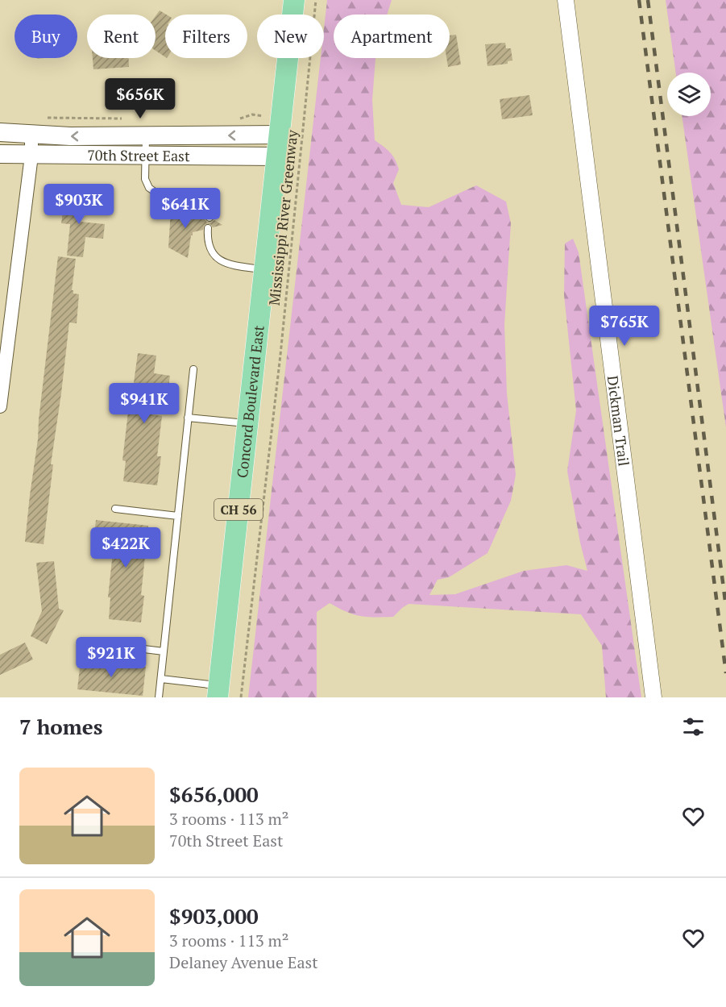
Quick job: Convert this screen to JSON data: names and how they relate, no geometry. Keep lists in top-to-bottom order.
{
  "streets": {
    "main road": ["70th Street East", "Concord Boulevard East", "CH 56"],
    "street": ["Dickman Trail"],
    "path": ["Mississippi River Greenway"]
  },
  "crossings": [
    ["70th Street East", "Concord Boulevard East"],
    ["70th Street East", "CH 56"],
    ["Concord Boulevard East", "CH 56"]
  ],
  "page": {
    "chip": [
      "Buy",
      "Rent",
      "Filters",
      "New",
      "Apartment"
    ],
    "price": [
      "$656K",
      "$903K",
      "$641K",
      "$765K",
      "$941K",
      "$422K",
      "$921K"
    ],
    "heading": "7 homes",
    "list": [
      {
        "name": "$656,000",
        "note": "3 rooms · 113 m² · 70th Street East"
      },
      {
        "name": "$903,000",
        "note": "3 rooms · 113 m² · Delaney Avenue East"
      }
    ]
  }
}
